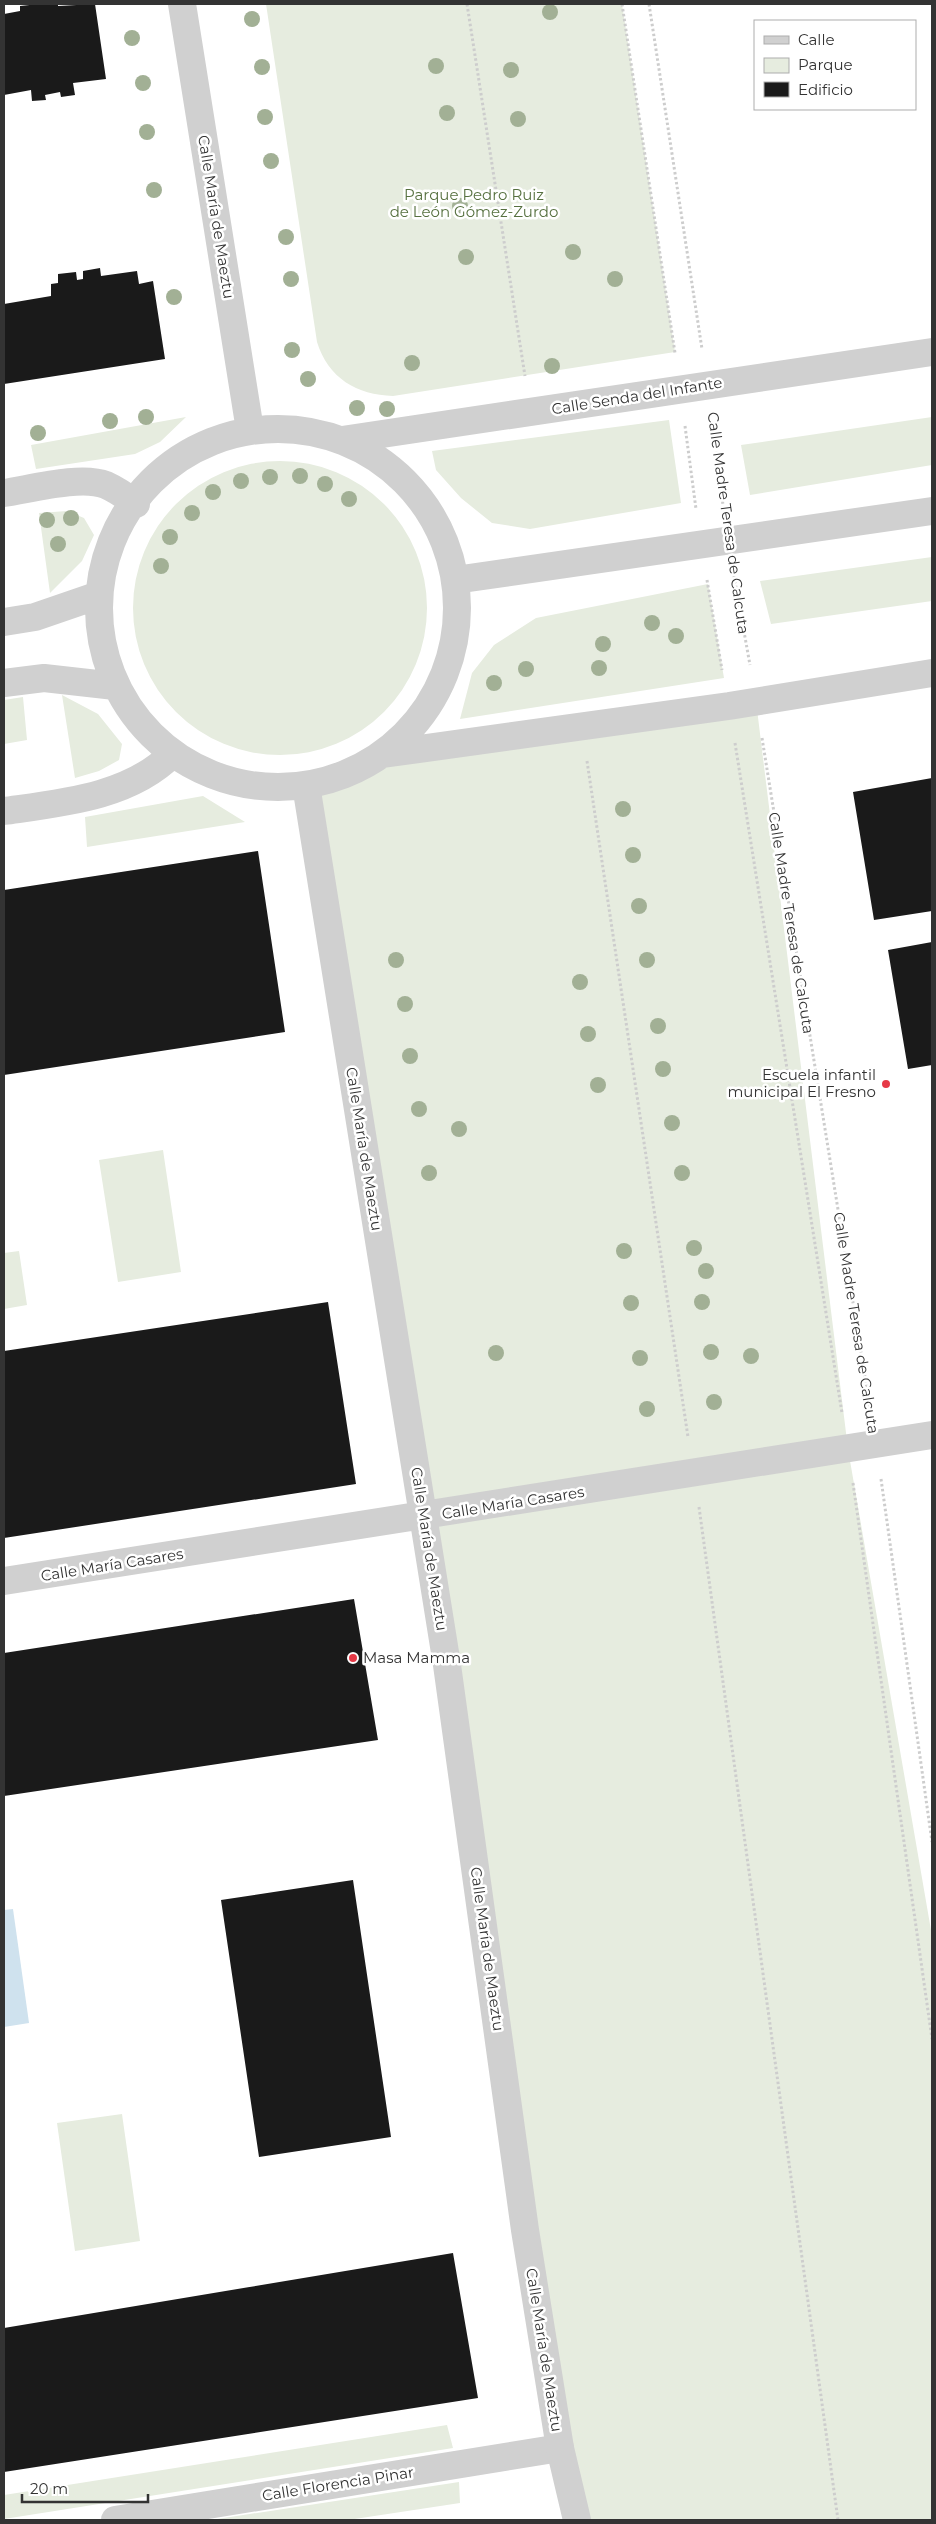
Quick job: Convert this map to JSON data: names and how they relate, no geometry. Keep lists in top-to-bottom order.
{
  "streets": {
    "street": [
      "Calle María de Maeztu",
      "Calle Senda del Infante",
      "Calle María Casares",
      "Calle Florencia Pinar"
    ],
    "path": ["Calle Madre Teresa de Calcuta"]
  },
  "crossings": [
    ["Calle María de Maeztu", "Calle María Casares"],
    ["Calle María de Maeztu", "Calle Florencia Pinar"],
    ["Calle Senda del Infante", "Calle Madre Teresa de Calcuta"],
    ["Calle Madre Teresa de Calcuta", "Calle María Casares"]
  ],
  "parks": ["Parque Pedro Ruiz de León Gómez-Zurdo"],
  "places": ["Escuela infantil municipal El Fresno", "Masa Mamma"],
  "legend": ["Calle", "Parque", "Edificio"],
  "scale_bar": "20 m"
}
